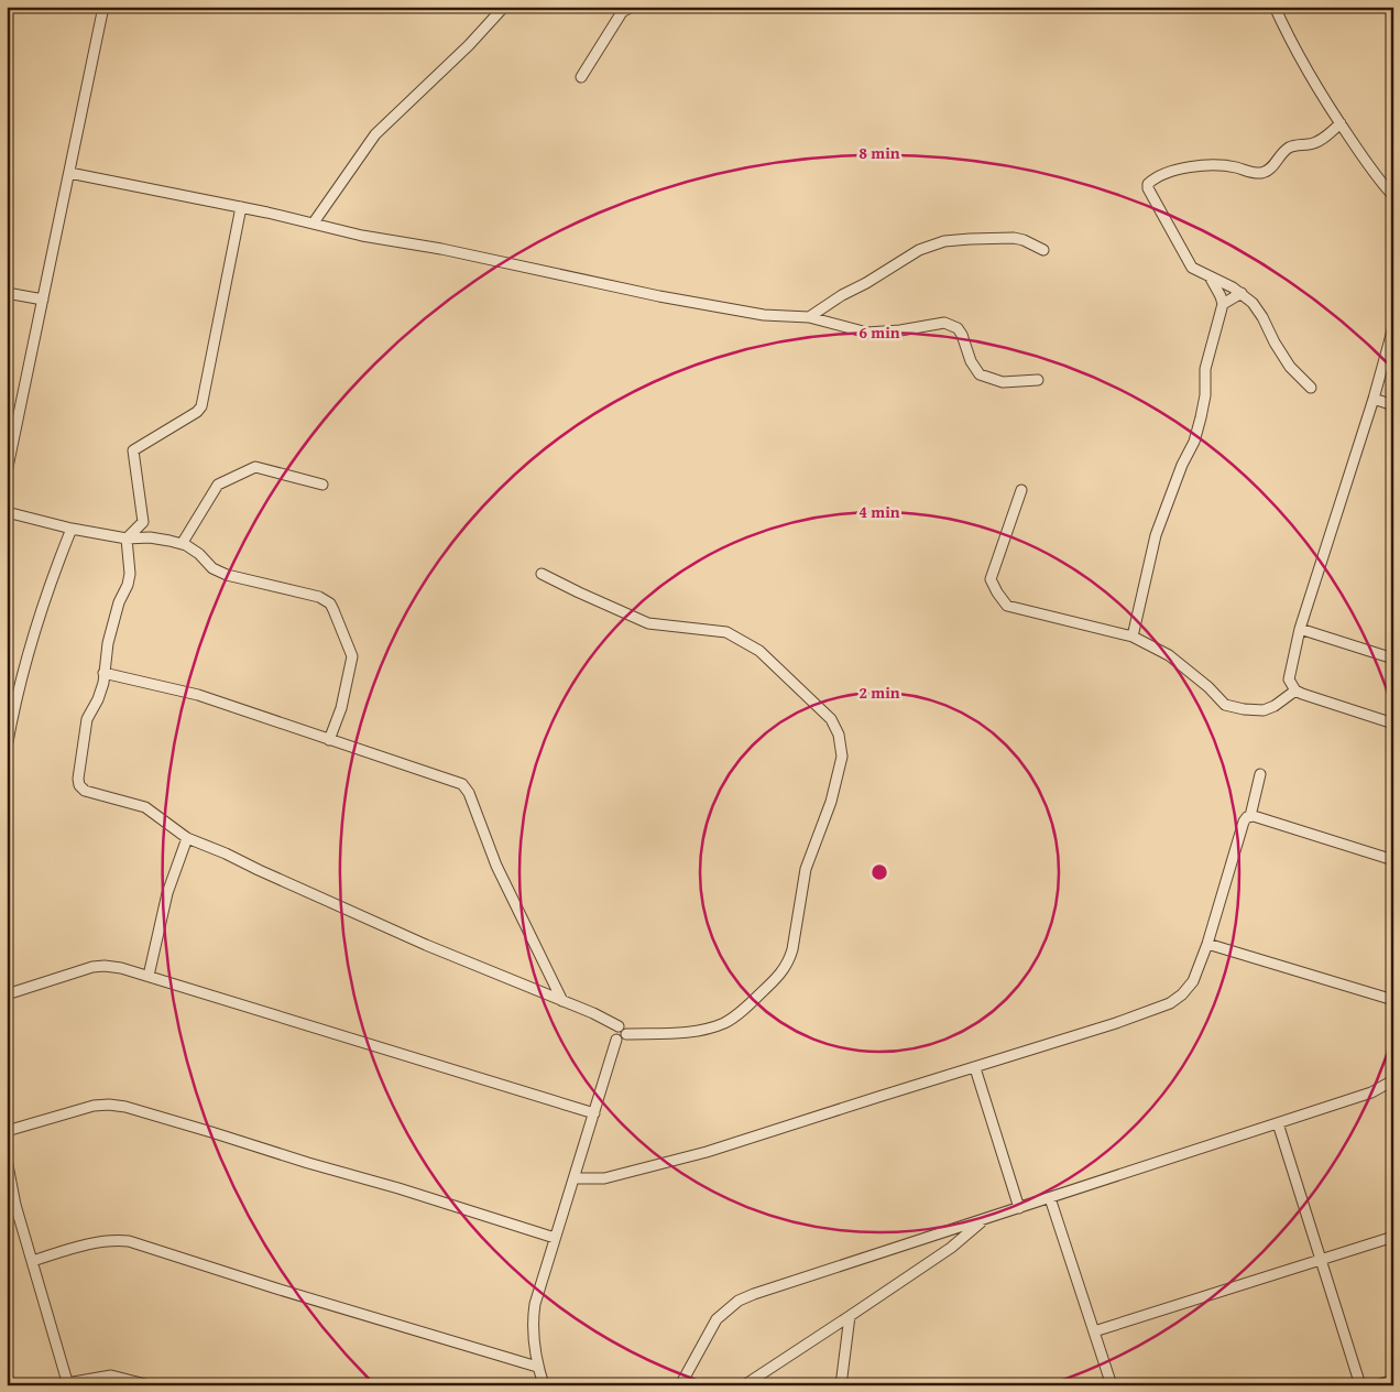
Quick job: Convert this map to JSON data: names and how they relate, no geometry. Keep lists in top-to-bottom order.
{
  "rings": [
    "8 min",
    "6 min",
    "4 min",
    "2 min"
  ]
}
